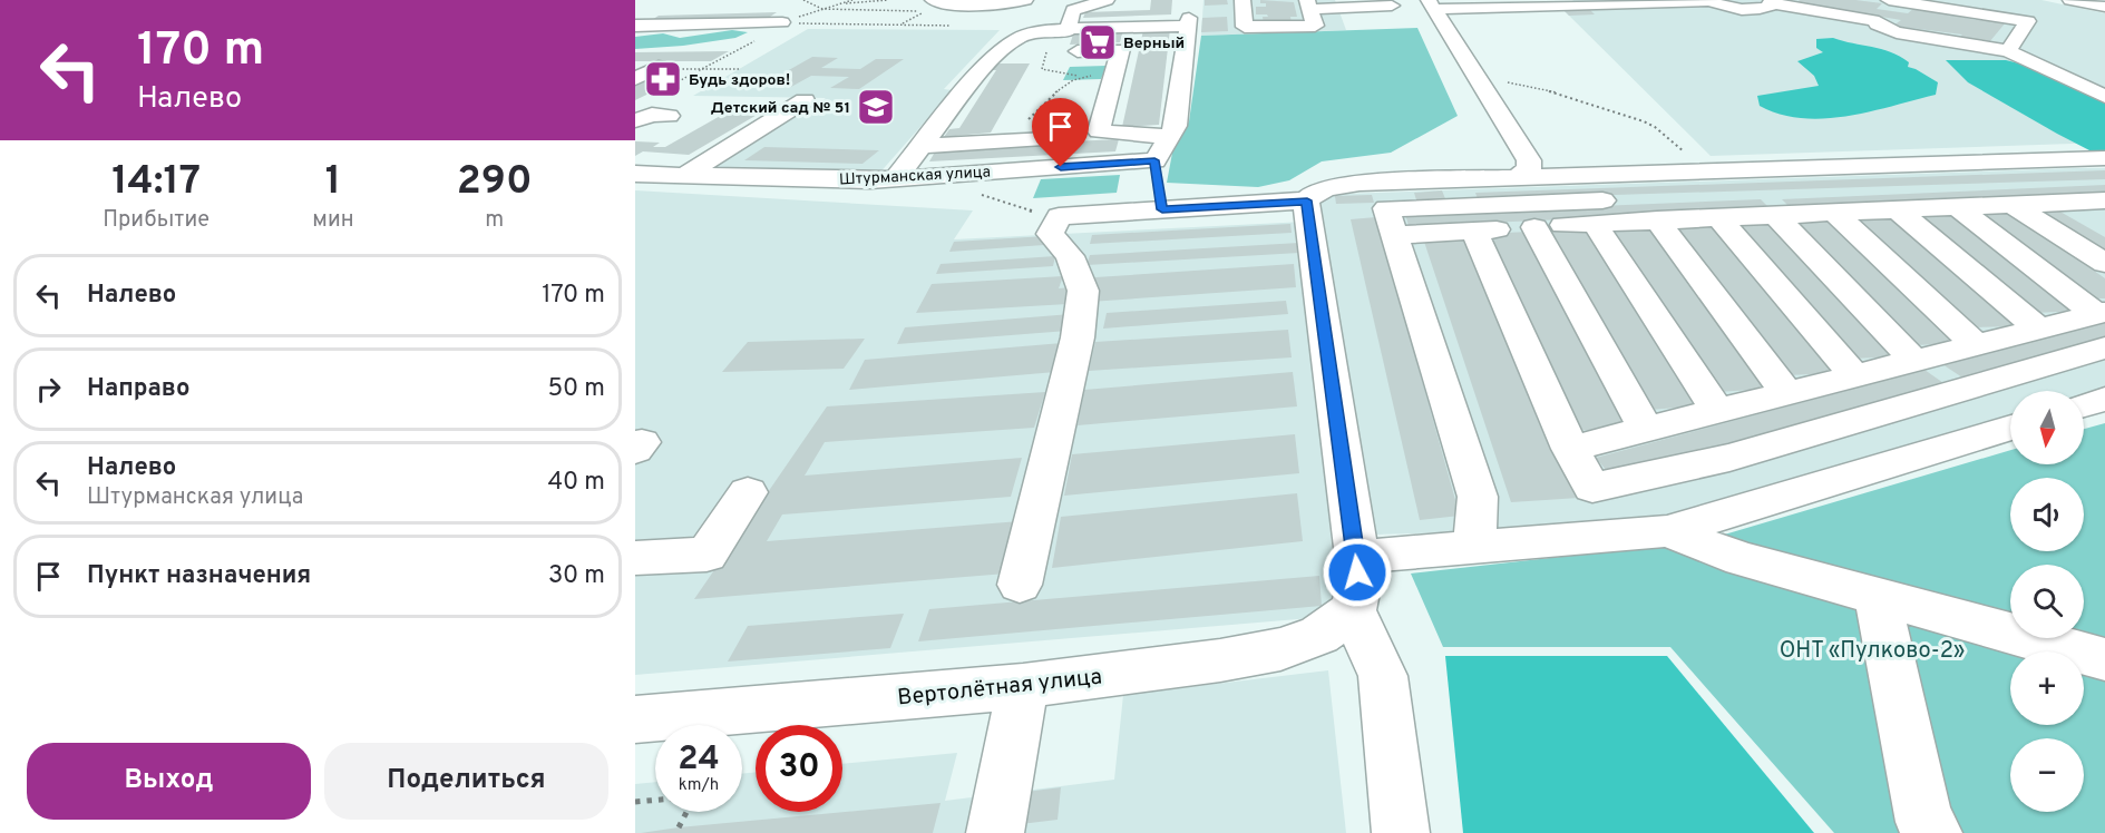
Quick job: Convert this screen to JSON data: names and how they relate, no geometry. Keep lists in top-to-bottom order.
{
  "streets": {
    "street": ["Штурманская улица", "Вертолётная улица"]
  },
  "parks": ["ОНТ «Пулково-2»"],
  "places": {
    "supermarket": ["Верный"],
    "pharmacy": ["Будь здоров!"],
    "school or university": ["Детский сад № 51"]
  },
  "north": "bottom",
  "page": {
    "turn": ["170 m", "Налево"],
    "eta": [
      "14:17",
      "Прибытие",
      "1",
      "мин",
      "290",
      "m"
    ],
    "list": [
      {
        "name": "Налево",
        "value": "170 m"
      },
      {
        "name": "Направо",
        "value": "50 m"
      },
      {
        "name": "Налево",
        "note": "Штурманская улица",
        "value": "40 m"
      },
      {
        "name": "Пункт назначения",
        "value": "30 m"
      }
    ],
    "map_buttons": ["+", "−"],
    "speed": "24 km/h",
    "limit": "30",
    "buttons": ["Выход", "Поделиться"]
  }
}
